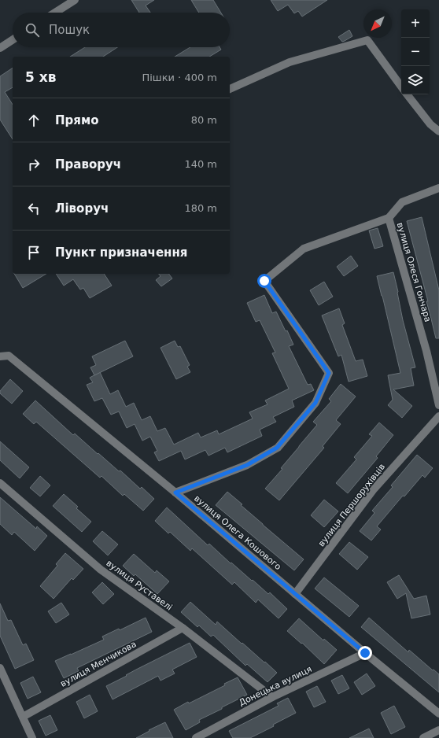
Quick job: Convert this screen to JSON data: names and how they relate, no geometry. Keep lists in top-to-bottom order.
{
  "streets": {
    "street": [
      "вулиця Олеся Гончара",
      "вулиця Першорухівців",
      "вулиця Олега Кошового",
      "вулиця Руставелі",
      "вулиця Менчикова",
      "Донецька вулиця"
    ]
  },
  "crossings": [
    ["вулиця Першорухівців", "вулиця Олега Кошового"],
    ["вулиця Олега Кошового", "Донецька вулиця"],
    ["вулиця Руставелі", "вулиця Менчикова"],
    ["вулиця Руставелі", "Донецька вулиця"]
  ],
  "north": "bottom left",
  "page": {
    "map_buttons": ["+", "−"],
    "search": "Пошук",
    "heading": ["5 хв", "Пішки · 400 m"],
    "list": [
      ["Прямо", "80 m"],
      ["Праворуч", "140 m"],
      ["Ліворуч", "180 m"],
      "Пункт призначення"
    ]
  }
}
